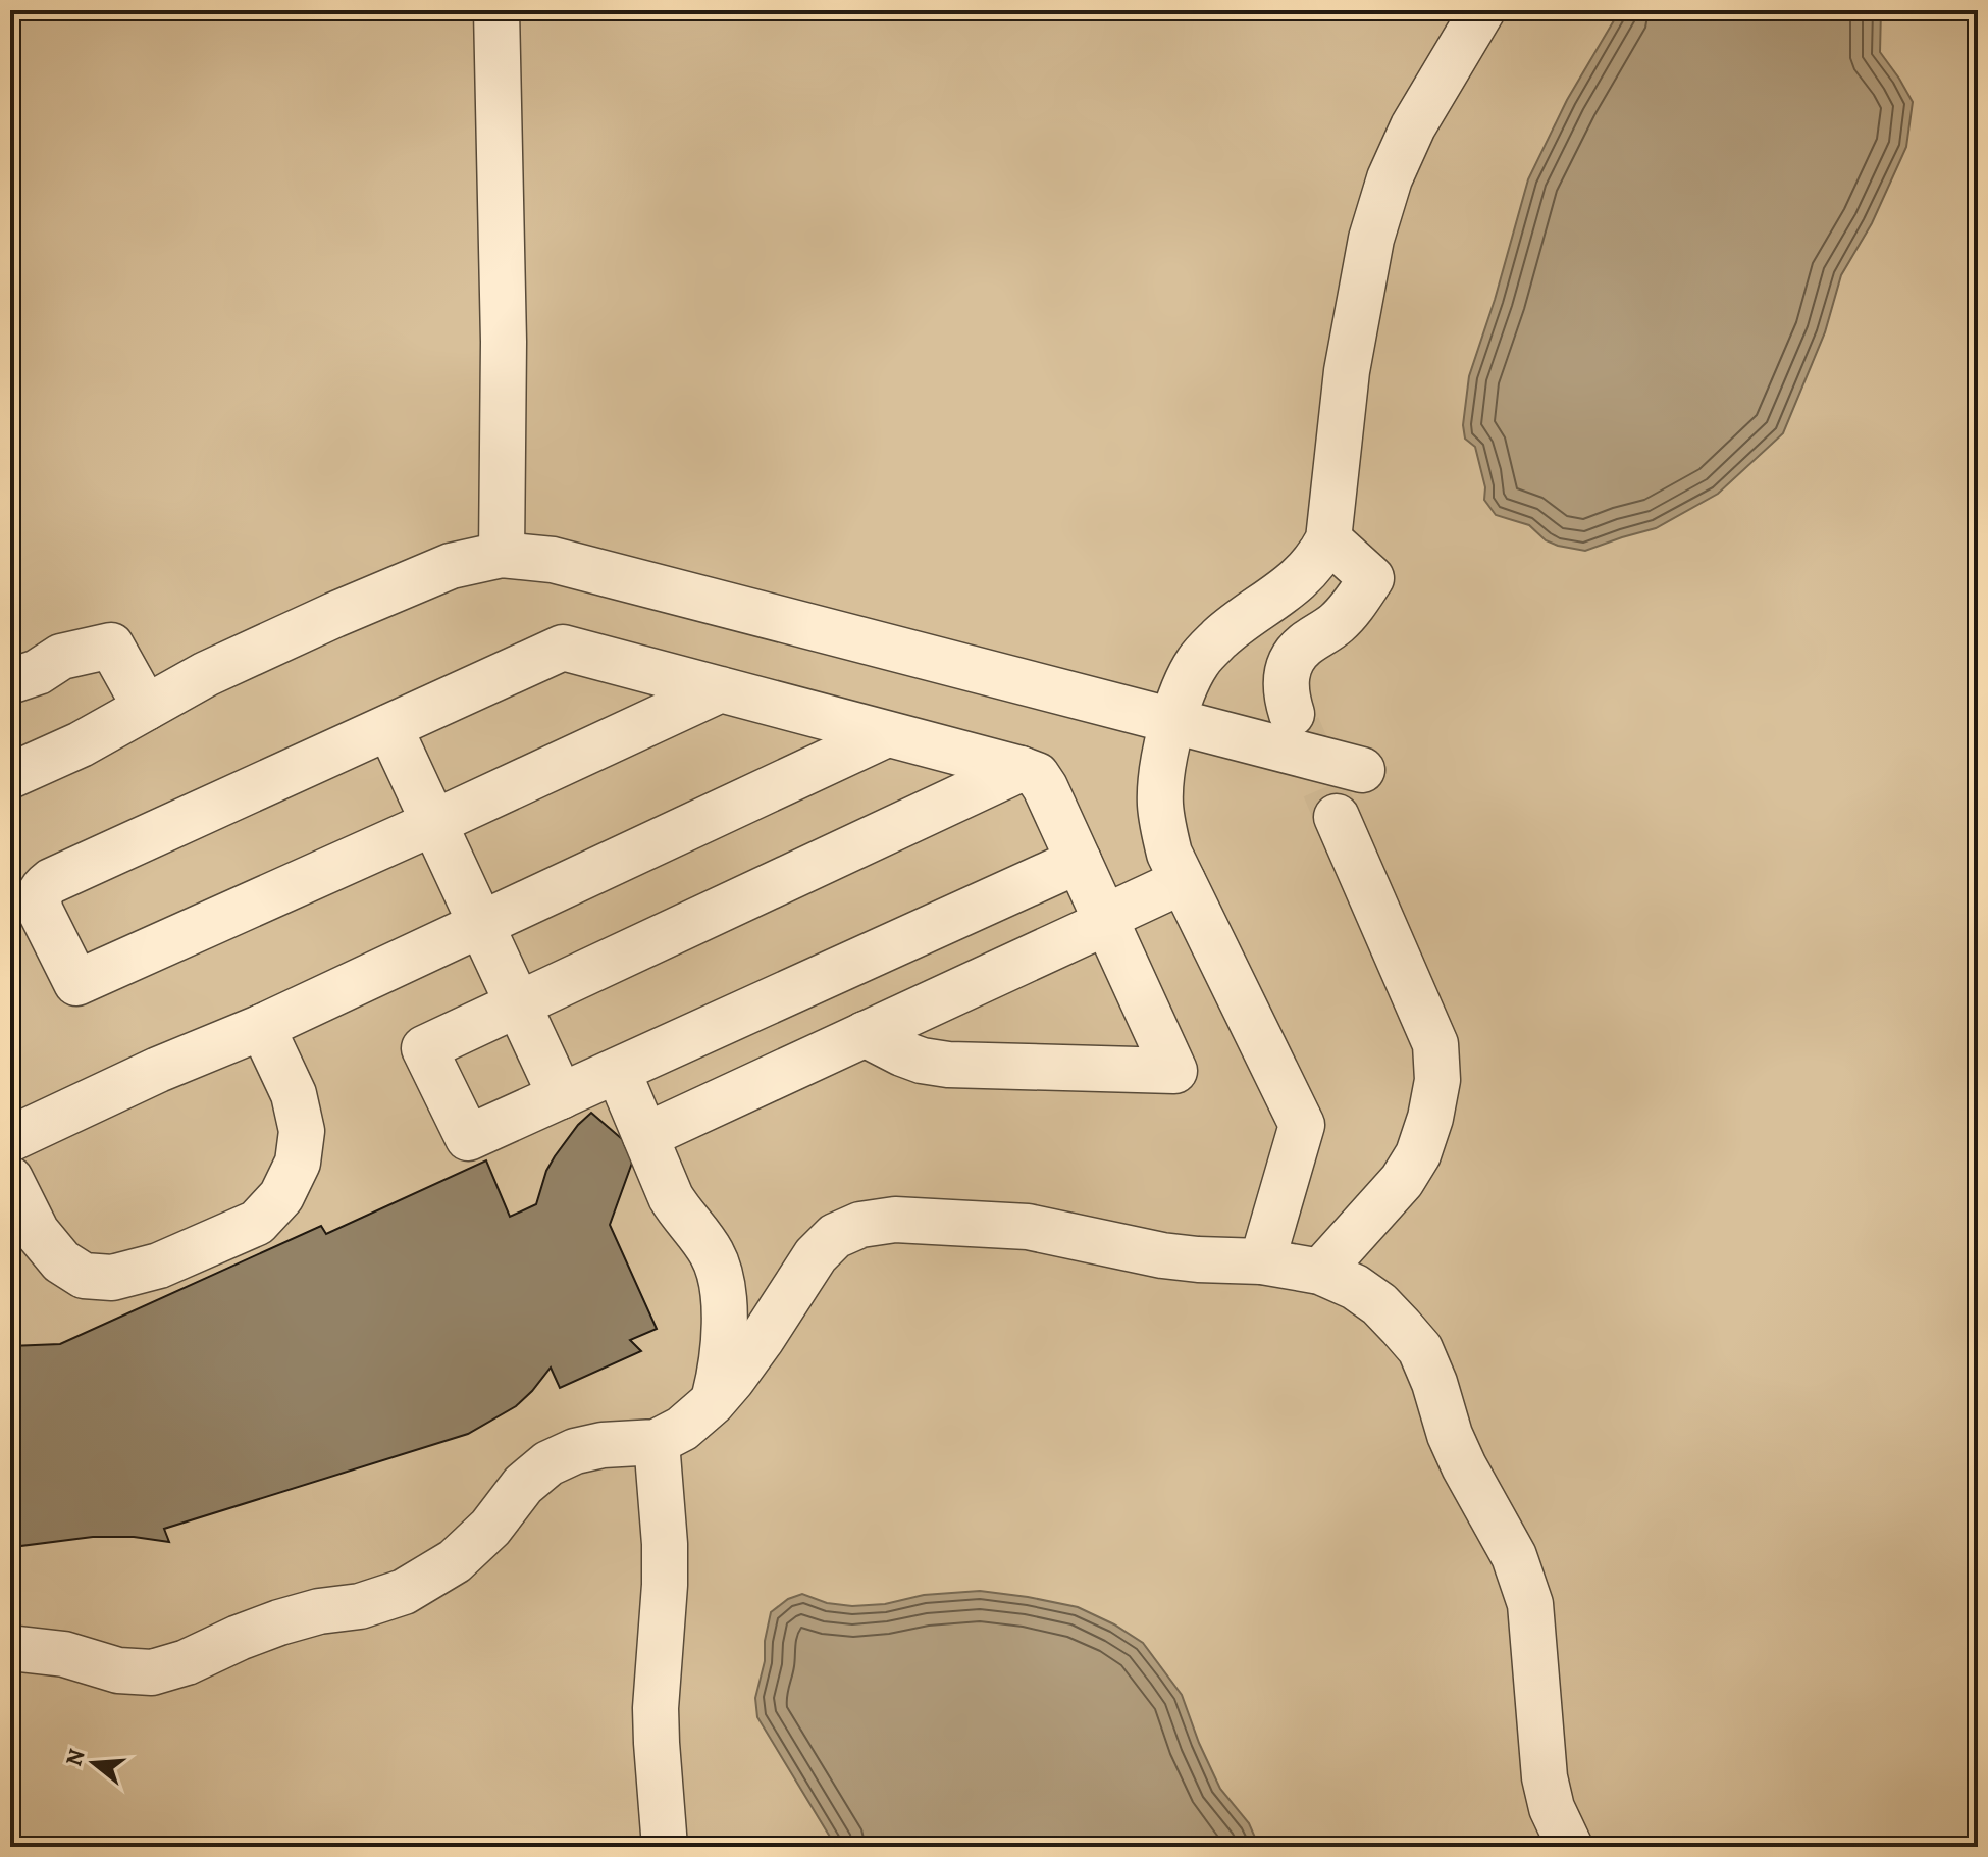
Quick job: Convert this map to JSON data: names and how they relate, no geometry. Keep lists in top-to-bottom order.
{
  "north": "left"
}
